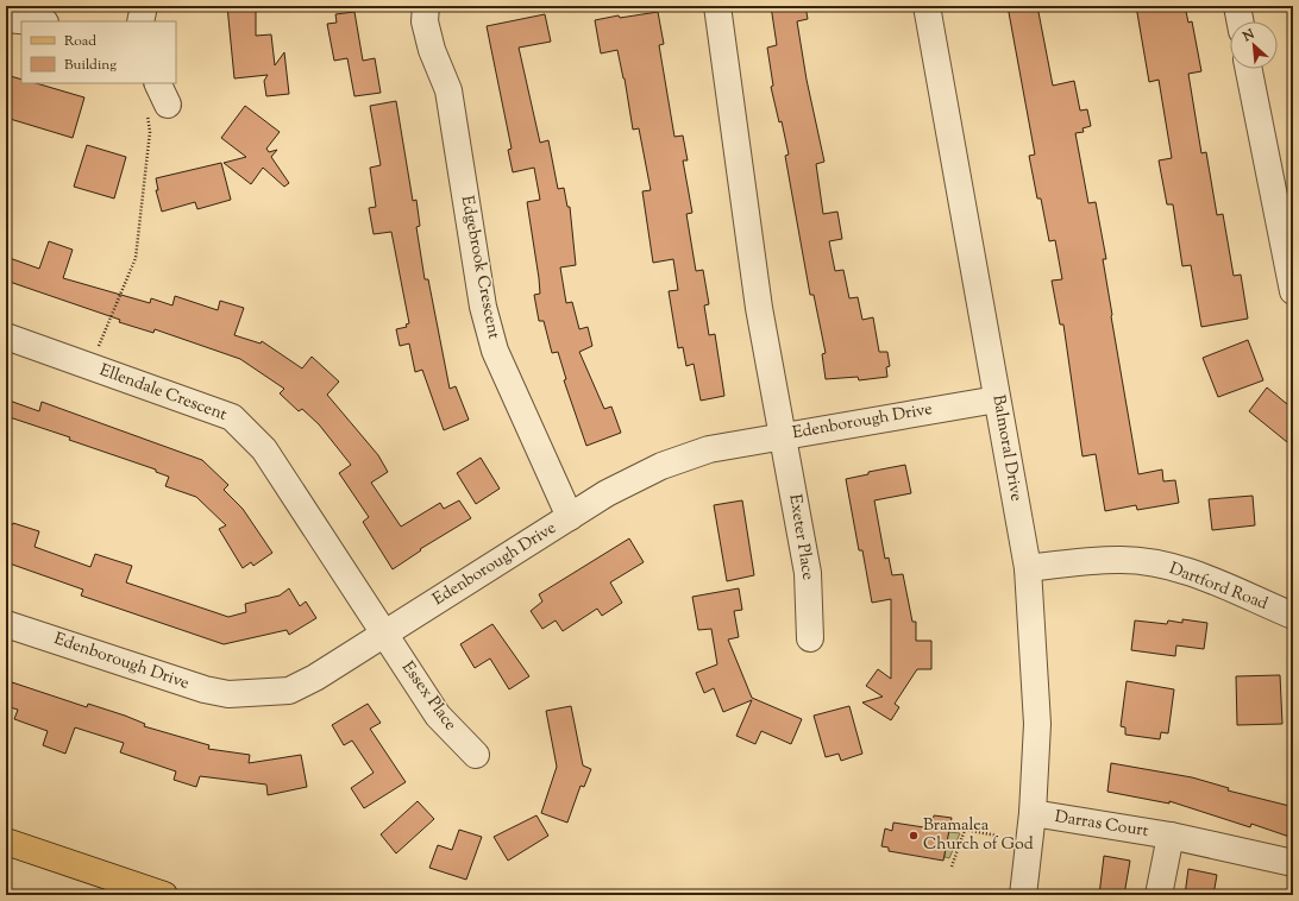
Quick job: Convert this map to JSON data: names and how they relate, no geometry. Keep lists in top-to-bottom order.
{
  "streets": {
    "street": [
      "Edgebrook Crescent",
      "Ellendale Crescent",
      "Edenborough Drive",
      "Balmoral Drive",
      "Exeter Place",
      "Dartford Road",
      "Essex Place",
      "Darras Court"
    ]
  },
  "crossings": [
    ["Edgebrook Crescent", "Edenborough Drive"],
    ["Ellendale Crescent", "Edenborough Drive"],
    ["Ellendale Crescent", "Essex Place"],
    ["Edenborough Drive", "Balmoral Drive"],
    ["Edenborough Drive", "Exeter Place"],
    ["Edenborough Drive", "Essex Place"],
    ["Balmoral Drive", "Dartford Road"],
    ["Balmoral Drive", "Darras Court"]
  ],
  "places": ["Bramalea Church of God"],
  "legend": ["Road", "Building"],
  "north": "top left"
}
